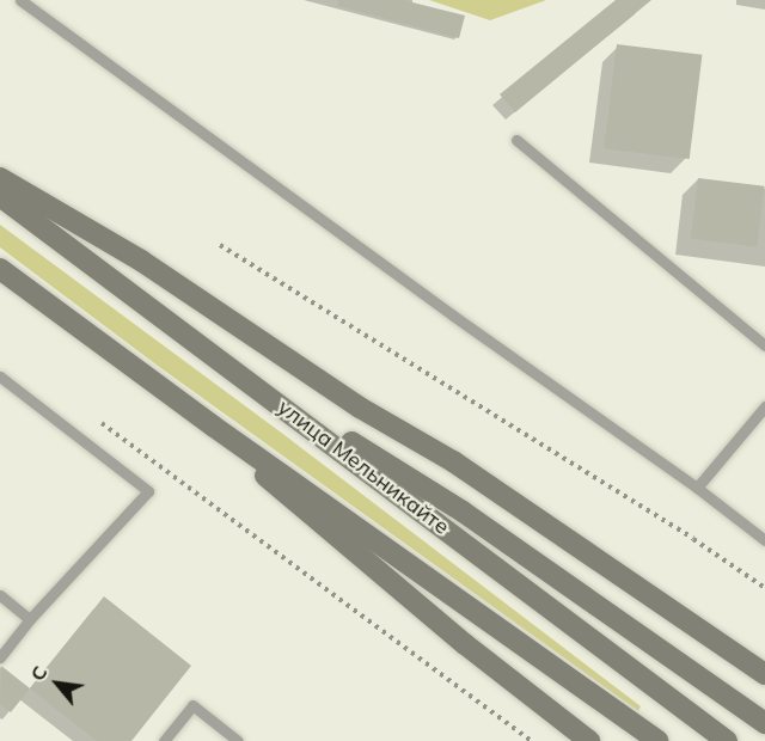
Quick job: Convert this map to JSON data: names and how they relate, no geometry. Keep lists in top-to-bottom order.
{
  "streets": {
    "main road": ["улица Мельникайте"]
  },
  "north": "top left"
}
